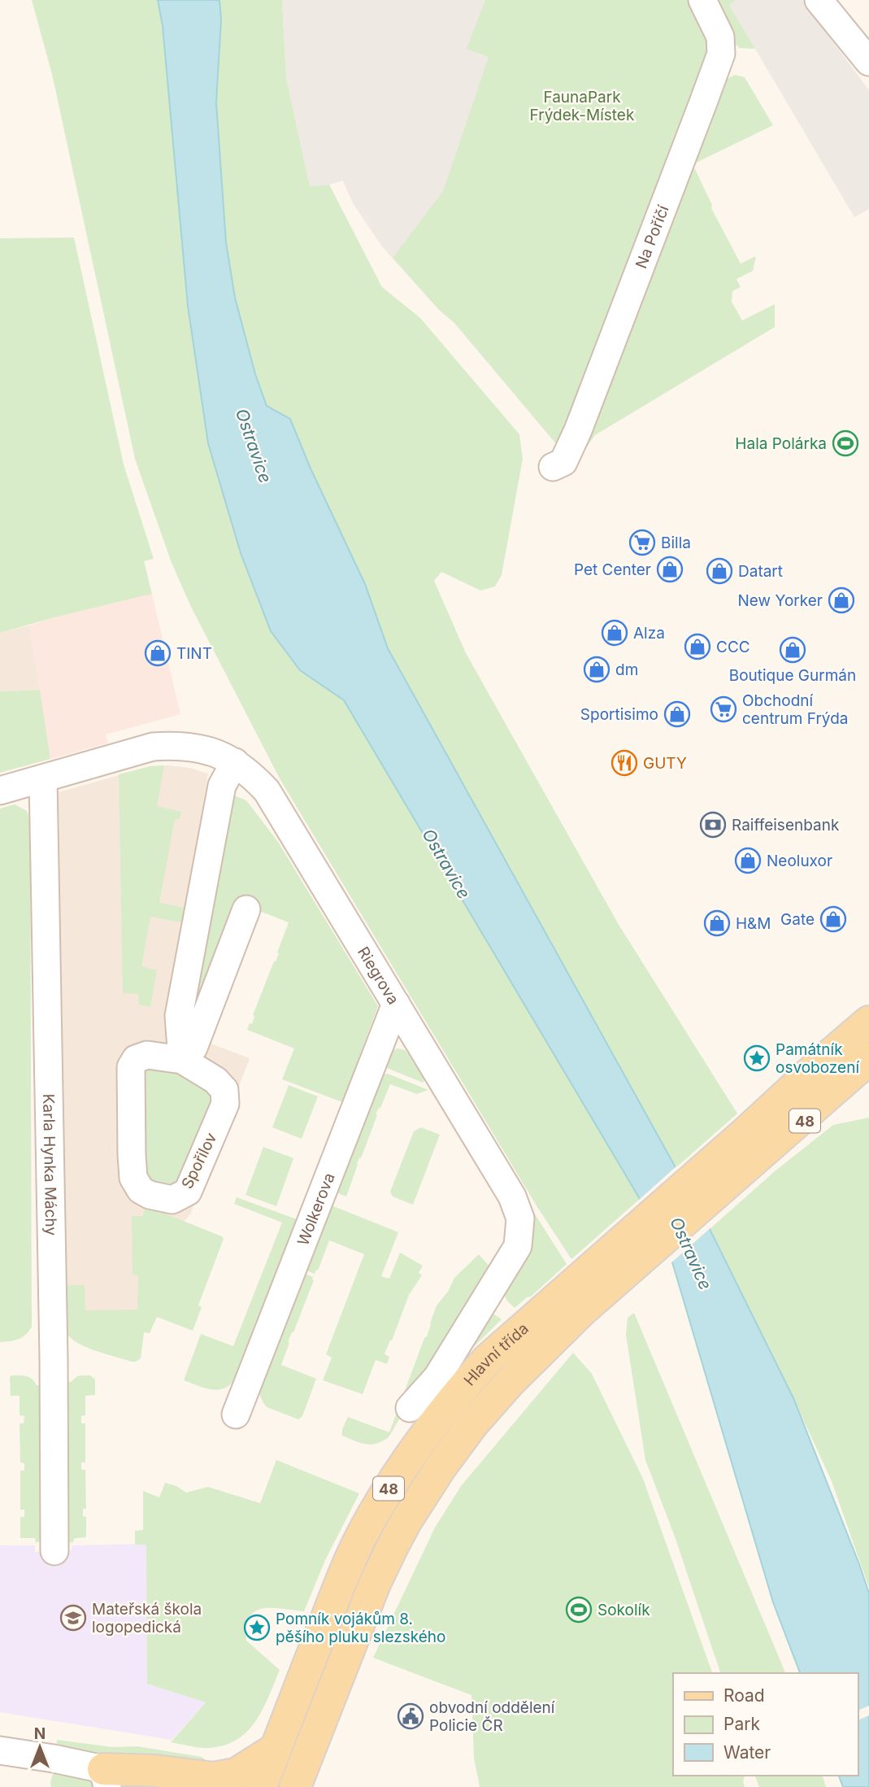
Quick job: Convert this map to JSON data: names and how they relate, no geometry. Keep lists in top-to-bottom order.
{
  "streets": {
    "main road": ["48", "Hlavní třída"],
    "street": [
      "Na Poříčí",
      "Riegrova",
      "Spořilov",
      "Karla Hynka Máchy",
      "Wolkerova"
    ]
  },
  "crossings": [
    ["Riegrova", "Karla Hynka Máchy"],
    ["Riegrova", "Wolkerova"],
    ["48", "Hlavní třída"]
  ],
  "water": ["Ostravice"],
  "parks": ["FaunaPark Frýdek-Místek"],
  "places": {
    "sports": ["Hala Polárka", "Sokolík"],
    "supermarket": ["Billa", "Obchodní centrum Frýda"],
    "shop": [
      "Pet Center",
      "Datart",
      "New Yorker",
      "Alza",
      "CCC",
      "Boutique Gurmán",
      "TINT",
      "dm",
      "Sportisimo",
      "Neoluxor",
      "Gate",
      "H&M"
    ],
    "restaurant": ["GUTY"],
    "bank": ["Raiffeisenbank"],
    "place": ["Památník osvobození", "Pomník vojákům 8. pěšího pluku slezského"],
    "school or university": ["Mateřská škola logopedická"],
    "public building": ["obvodní oddělení Policie ČR"]
  },
  "legend": ["Road", "Park", "Water"],
  "north": "top"
}
